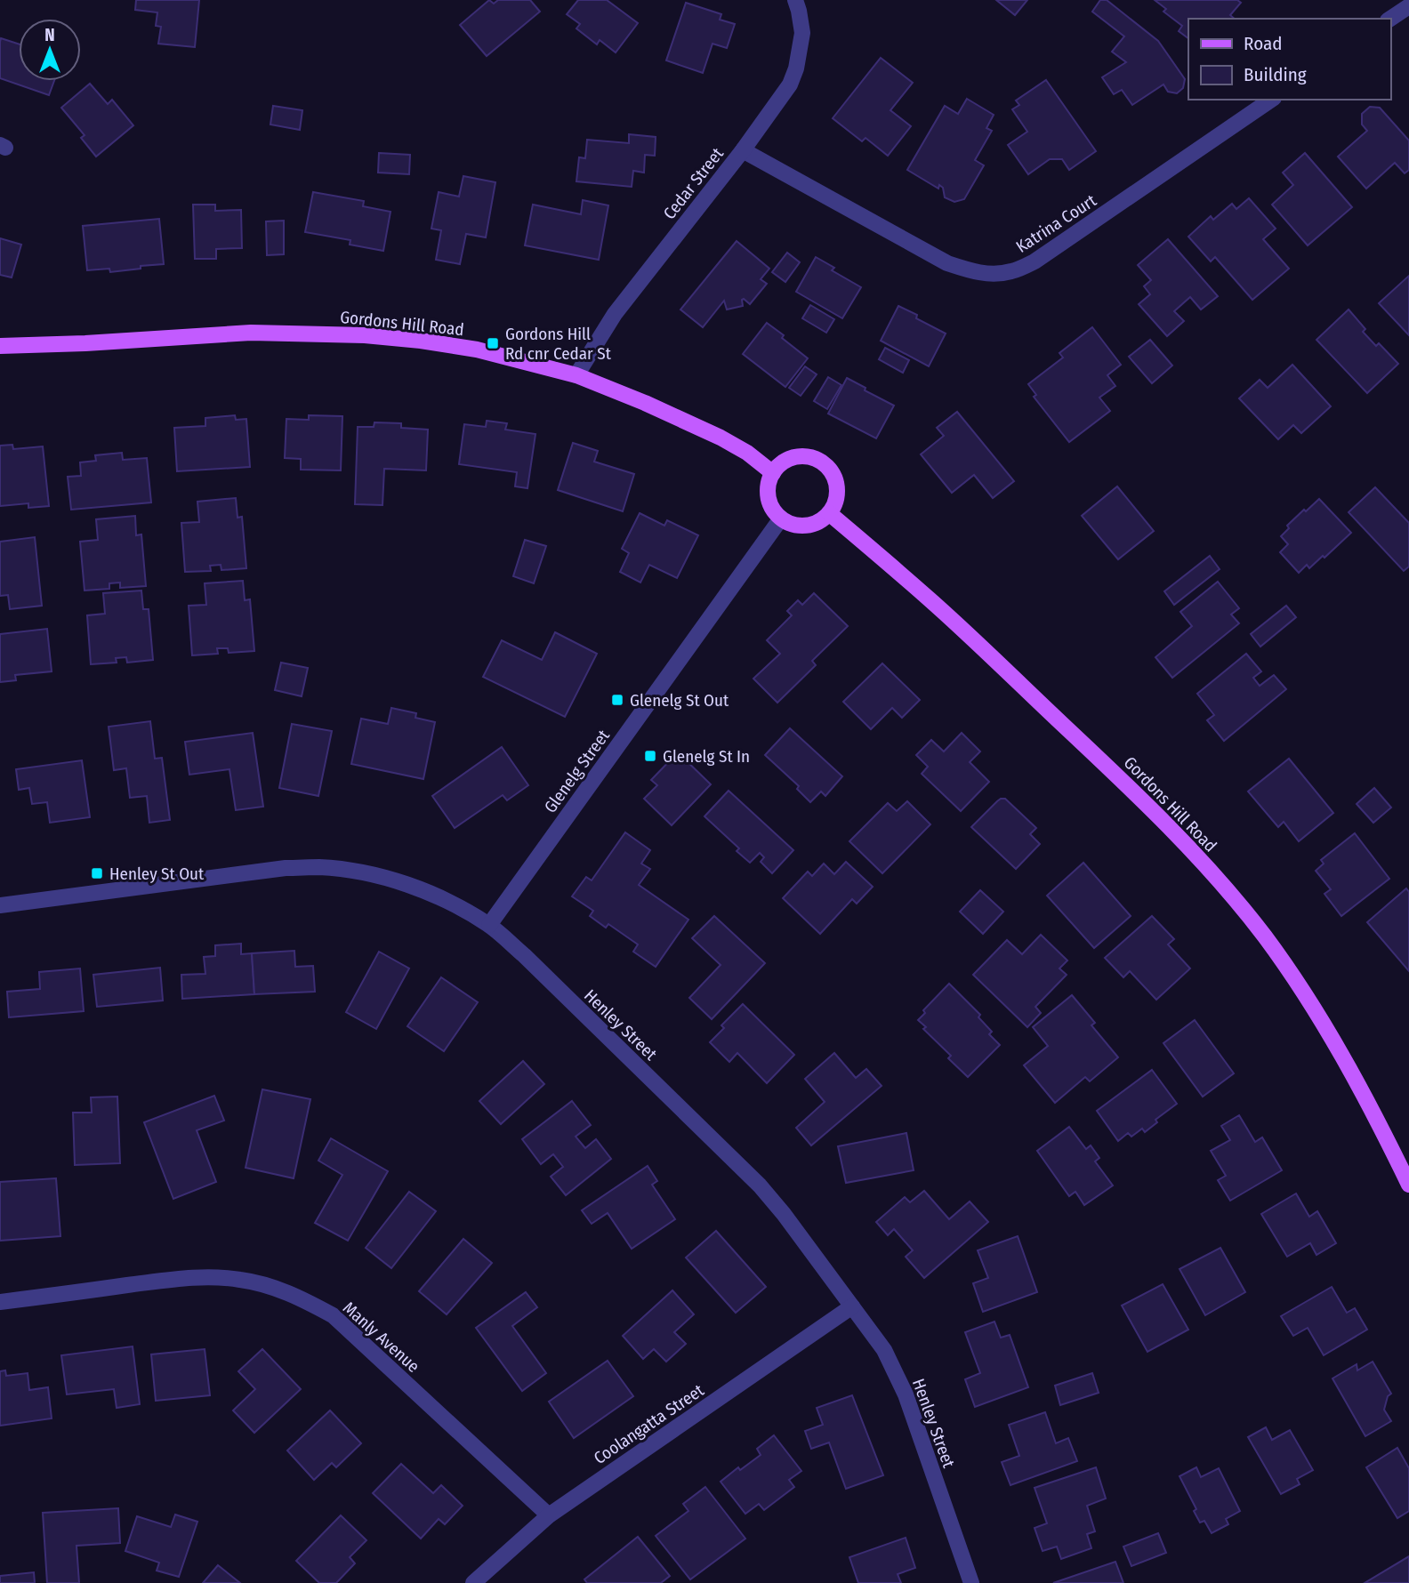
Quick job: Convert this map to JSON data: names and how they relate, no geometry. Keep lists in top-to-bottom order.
{
  "streets": {
    "main road": ["Gordons Hill Road"],
    "street": [
      "Cedar Street",
      "Katrina Court",
      "Glenelg Street",
      "Henley Street",
      "Manly Avenue",
      "Coolangatta Street"
    ]
  },
  "crossings": [
    ["Cedar Street", "Katrina Court"],
    ["Cedar Street", "Gordons Hill Road"],
    ["Gordons Hill Road", "Glenelg Street"],
    ["Glenelg Street", "Henley Street"],
    ["Henley Street", "Coolangatta Street"],
    ["Manly Avenue", "Coolangatta Street"]
  ],
  "places": {
    "transit": [
      "Gordons Hill Rd cnr Cedar St",
      "Glenelg St Out",
      "Glenelg St In",
      "Henley St Out"
    ]
  },
  "legend": ["Road", "Building"],
  "north": "top"
}
